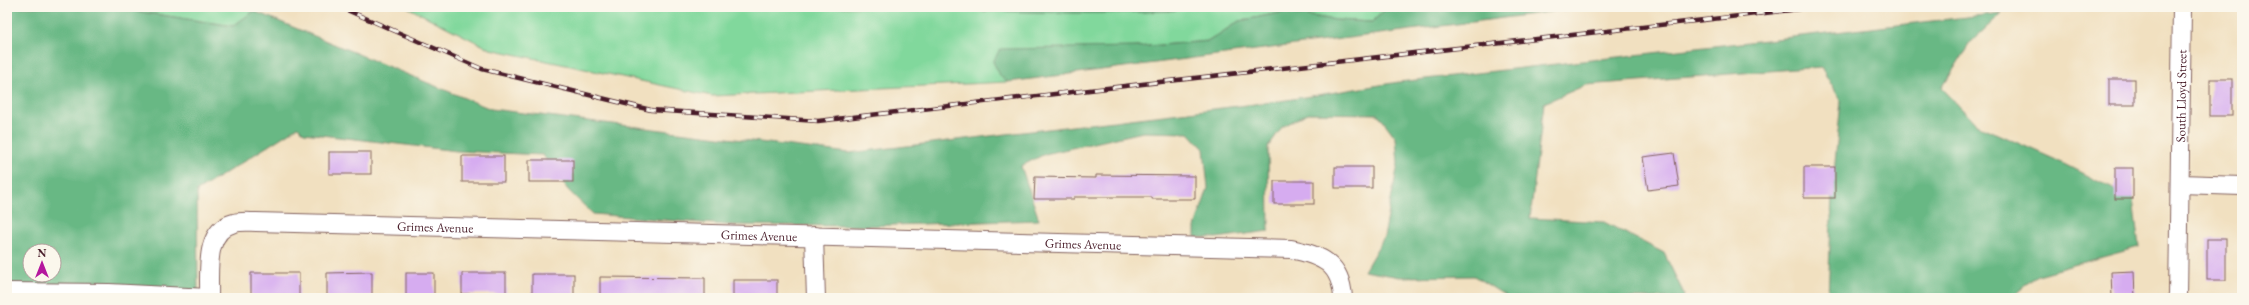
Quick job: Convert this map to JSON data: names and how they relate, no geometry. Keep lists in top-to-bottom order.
{
  "streets": {
    "street": ["South Lloyd Street", "Grimes Avenue"]
  },
  "north": "top"
}
